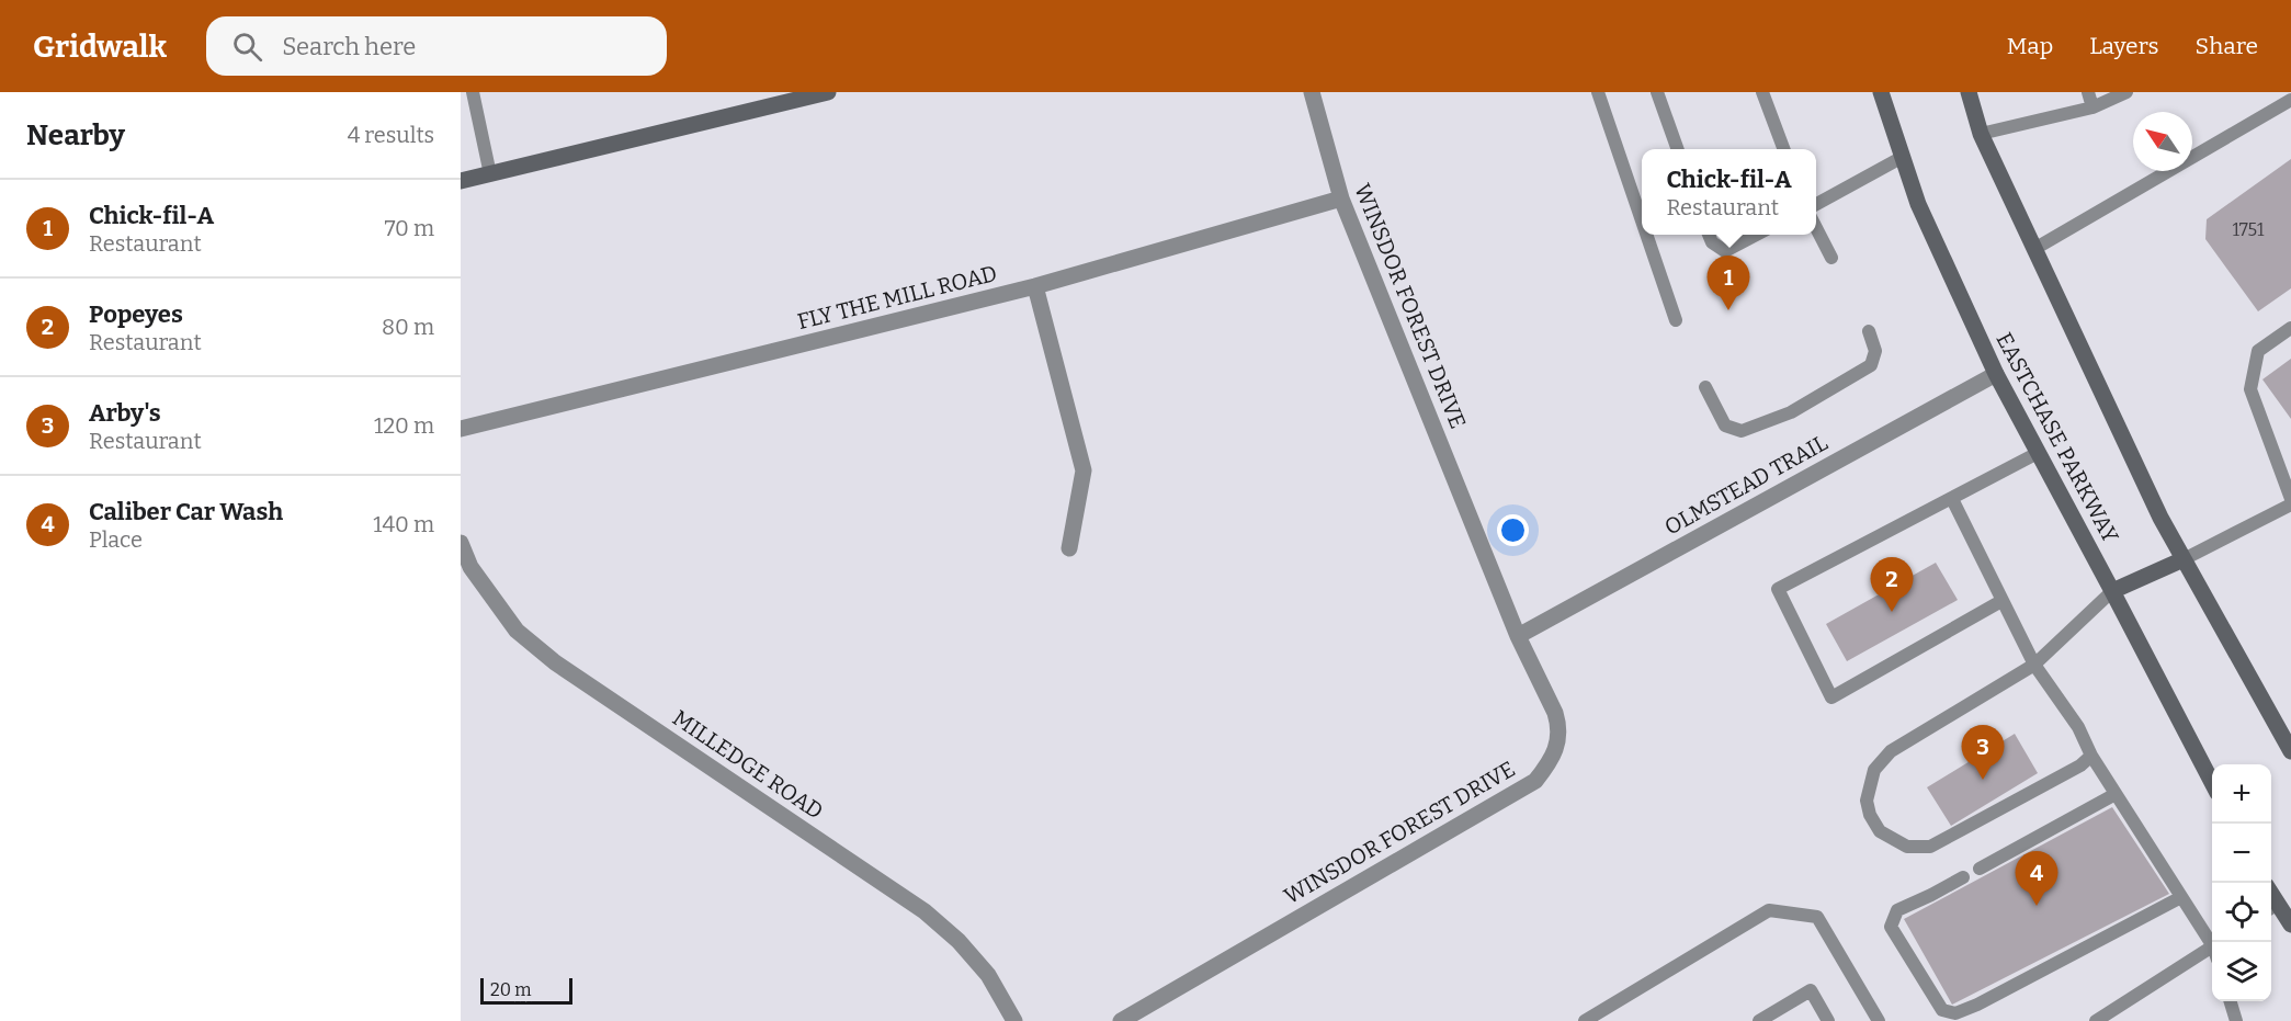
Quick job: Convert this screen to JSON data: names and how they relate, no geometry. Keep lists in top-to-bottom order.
{
  "streets": {
    "main road": ["EASTCHASE PARKWAY"],
    "street": [
      "FLY THE MILL ROAD",
      "WINSDOR FOREST DRIVE",
      "OLMSTEAD TRAIL",
      "MILLEDGE ROAD"
    ]
  },
  "crossings": [
    ["FLY THE MILL ROAD", "WINSDOR FOREST DRIVE"],
    ["WINSDOR FOREST DRIVE", "OLMSTEAD TRAIL"],
    ["EASTCHASE PARKWAY", "OLMSTEAD TRAIL"]
  ],
  "house_numbers": ["1751"],
  "scale_bar": "20 m",
  "north": "top left",
  "page": {
    "header": "Gridwalk",
    "search": "Search here",
    "nav": ["Map", "Layers", "Share"],
    "heading": ["Nearby", "4 results"],
    "popup": ["Chick-fil-A", "Restaurant"],
    "list": [
      {
        "mark": "1",
        "name": "Chick-fil-A",
        "note": "Restaurant",
        "value": "70 m"
      },
      {
        "mark": "2",
        "name": "Popeyes",
        "note": "Restaurant",
        "value": "80 m"
      },
      {
        "mark": "3",
        "name": "Arby's",
        "note": "Restaurant",
        "value": "120 m"
      },
      {
        "mark": "4",
        "name": "Caliber Car Wash",
        "note": "Place",
        "value": "140 m"
      }
    ],
    "pins": [
      "1",
      "2",
      "3",
      "4"
    ],
    "map_buttons": ["+", "−"],
    "scale": "20 m"
  }
}
